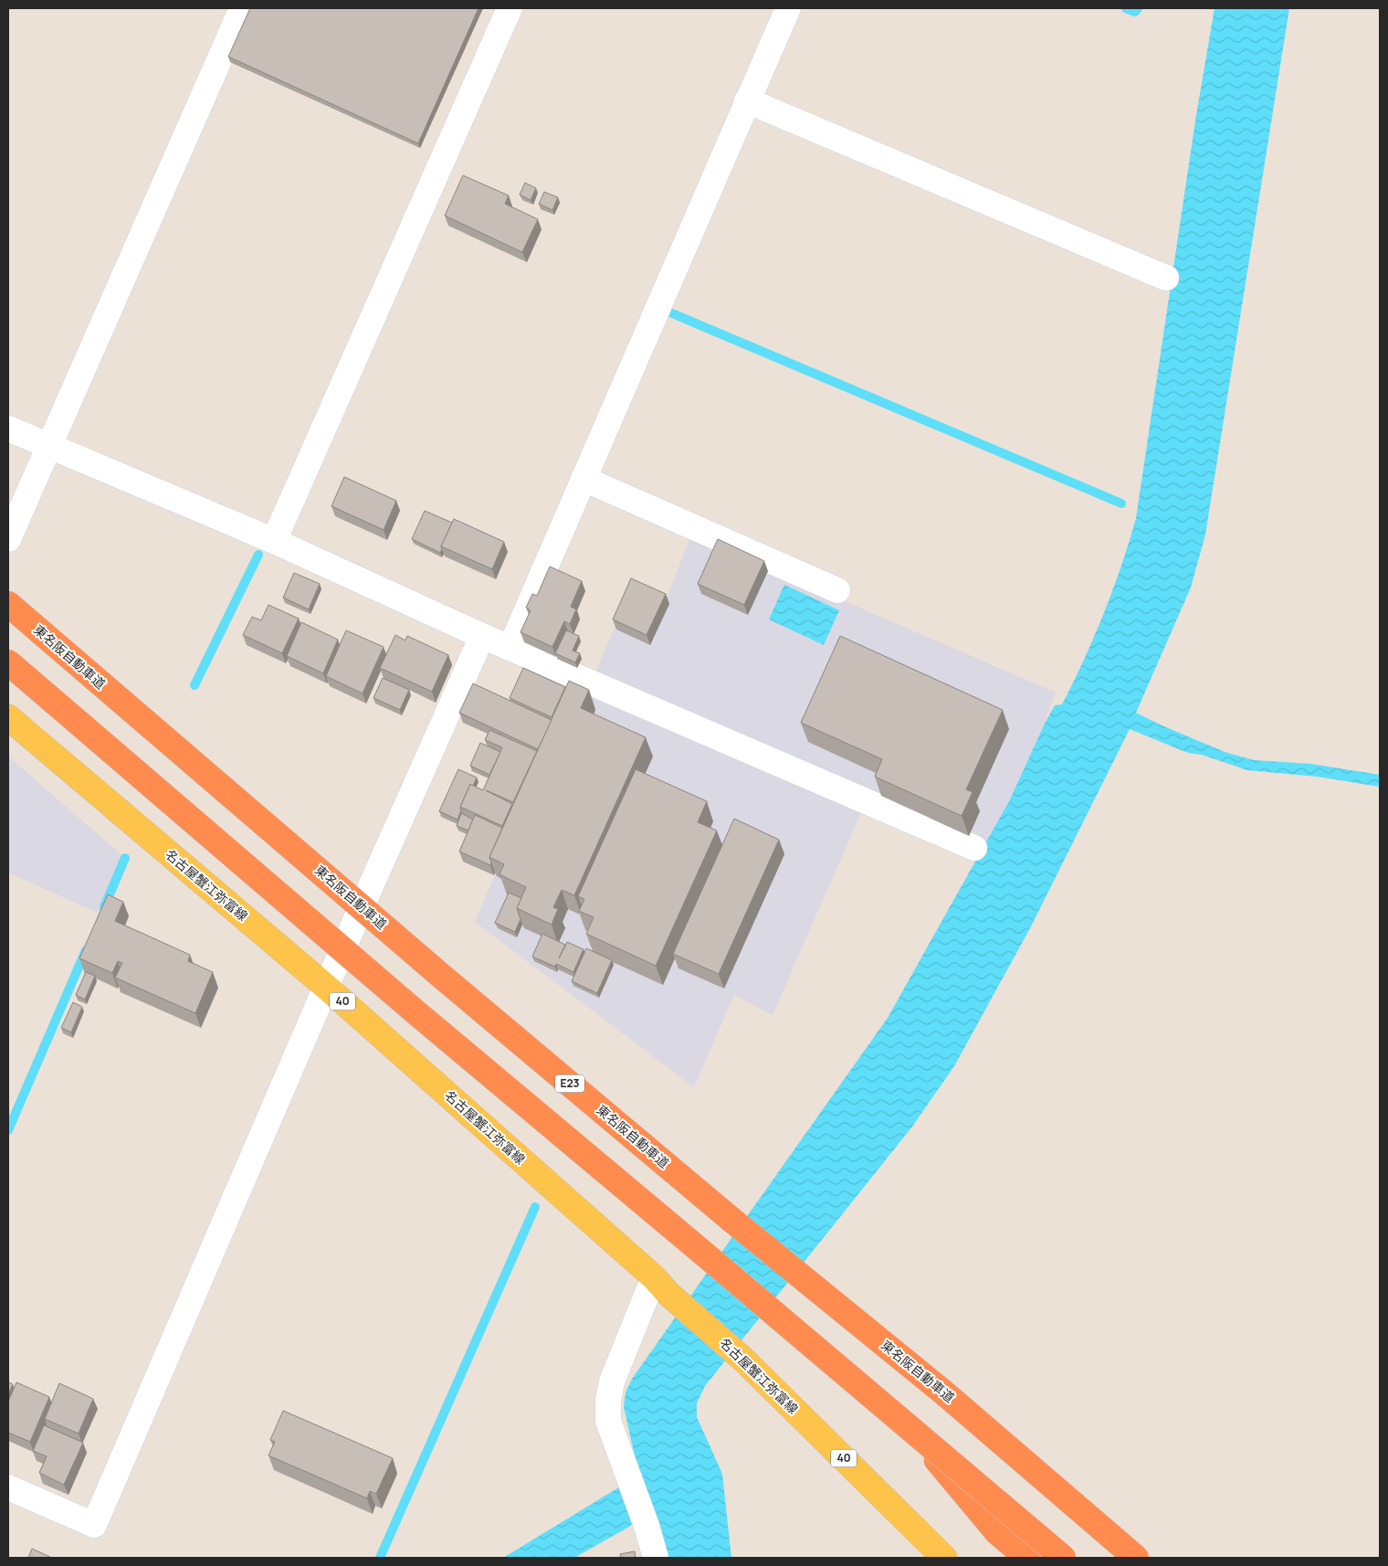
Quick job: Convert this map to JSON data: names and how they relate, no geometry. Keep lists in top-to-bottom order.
{
  "streets": {
    "highway": ["東名阪自動車道", "E23"],
    "main road": ["名古屋蟹江弥富線", "40"]
  }
}
